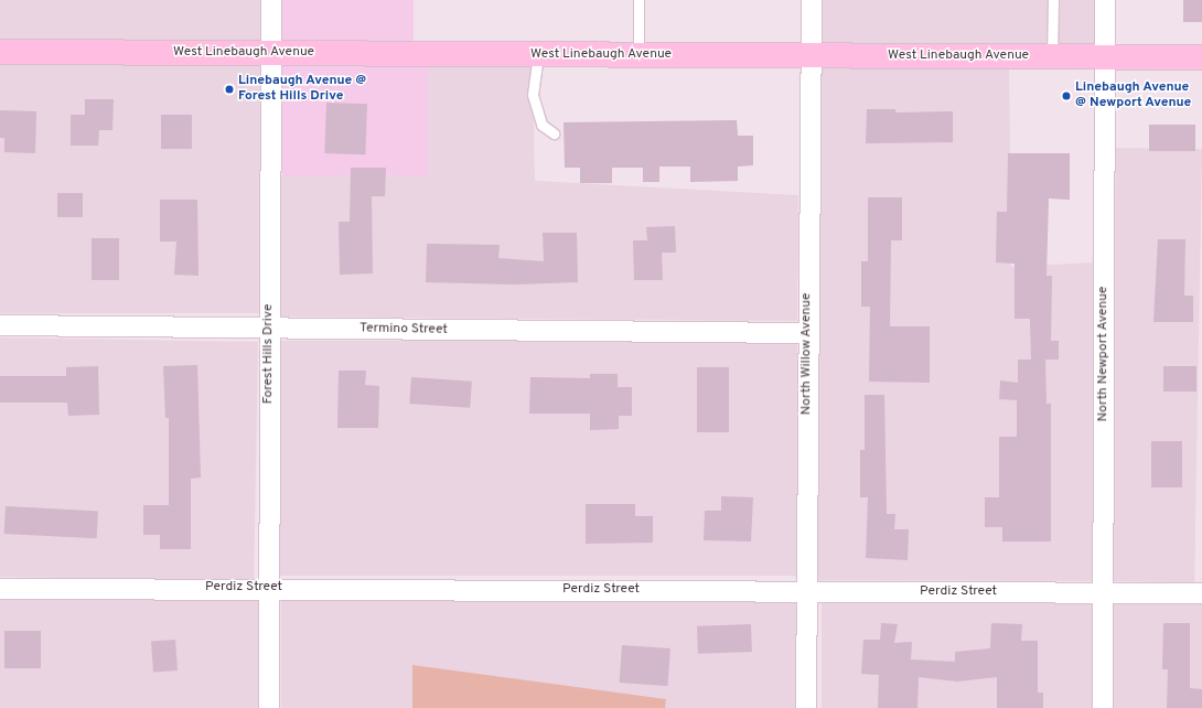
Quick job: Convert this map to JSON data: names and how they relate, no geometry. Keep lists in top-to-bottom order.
{
  "streets": {
    "street": [
      "West Linebaugh Avenue",
      "Termino Street",
      "Forest Hills Drive",
      "North Willow Avenue",
      "North Newport Avenue",
      "Perdiz Street"
    ]
  },
  "crossings": [
    ["West Linebaugh Avenue", "Forest Hills Drive"],
    ["West Linebaugh Avenue", "North Willow Avenue"],
    ["West Linebaugh Avenue", "North Newport Avenue"],
    ["Termino Street", "Forest Hills Drive"],
    ["Termino Street", "North Willow Avenue"],
    ["Forest Hills Drive", "Perdiz Street"],
    ["North Willow Avenue", "Perdiz Street"],
    ["North Newport Avenue", "Perdiz Street"]
  ],
  "places": ["Linebaugh Avenue @ Forest Hills Drive", "Linebaugh Avenue @ Newport Avenue"]
}
